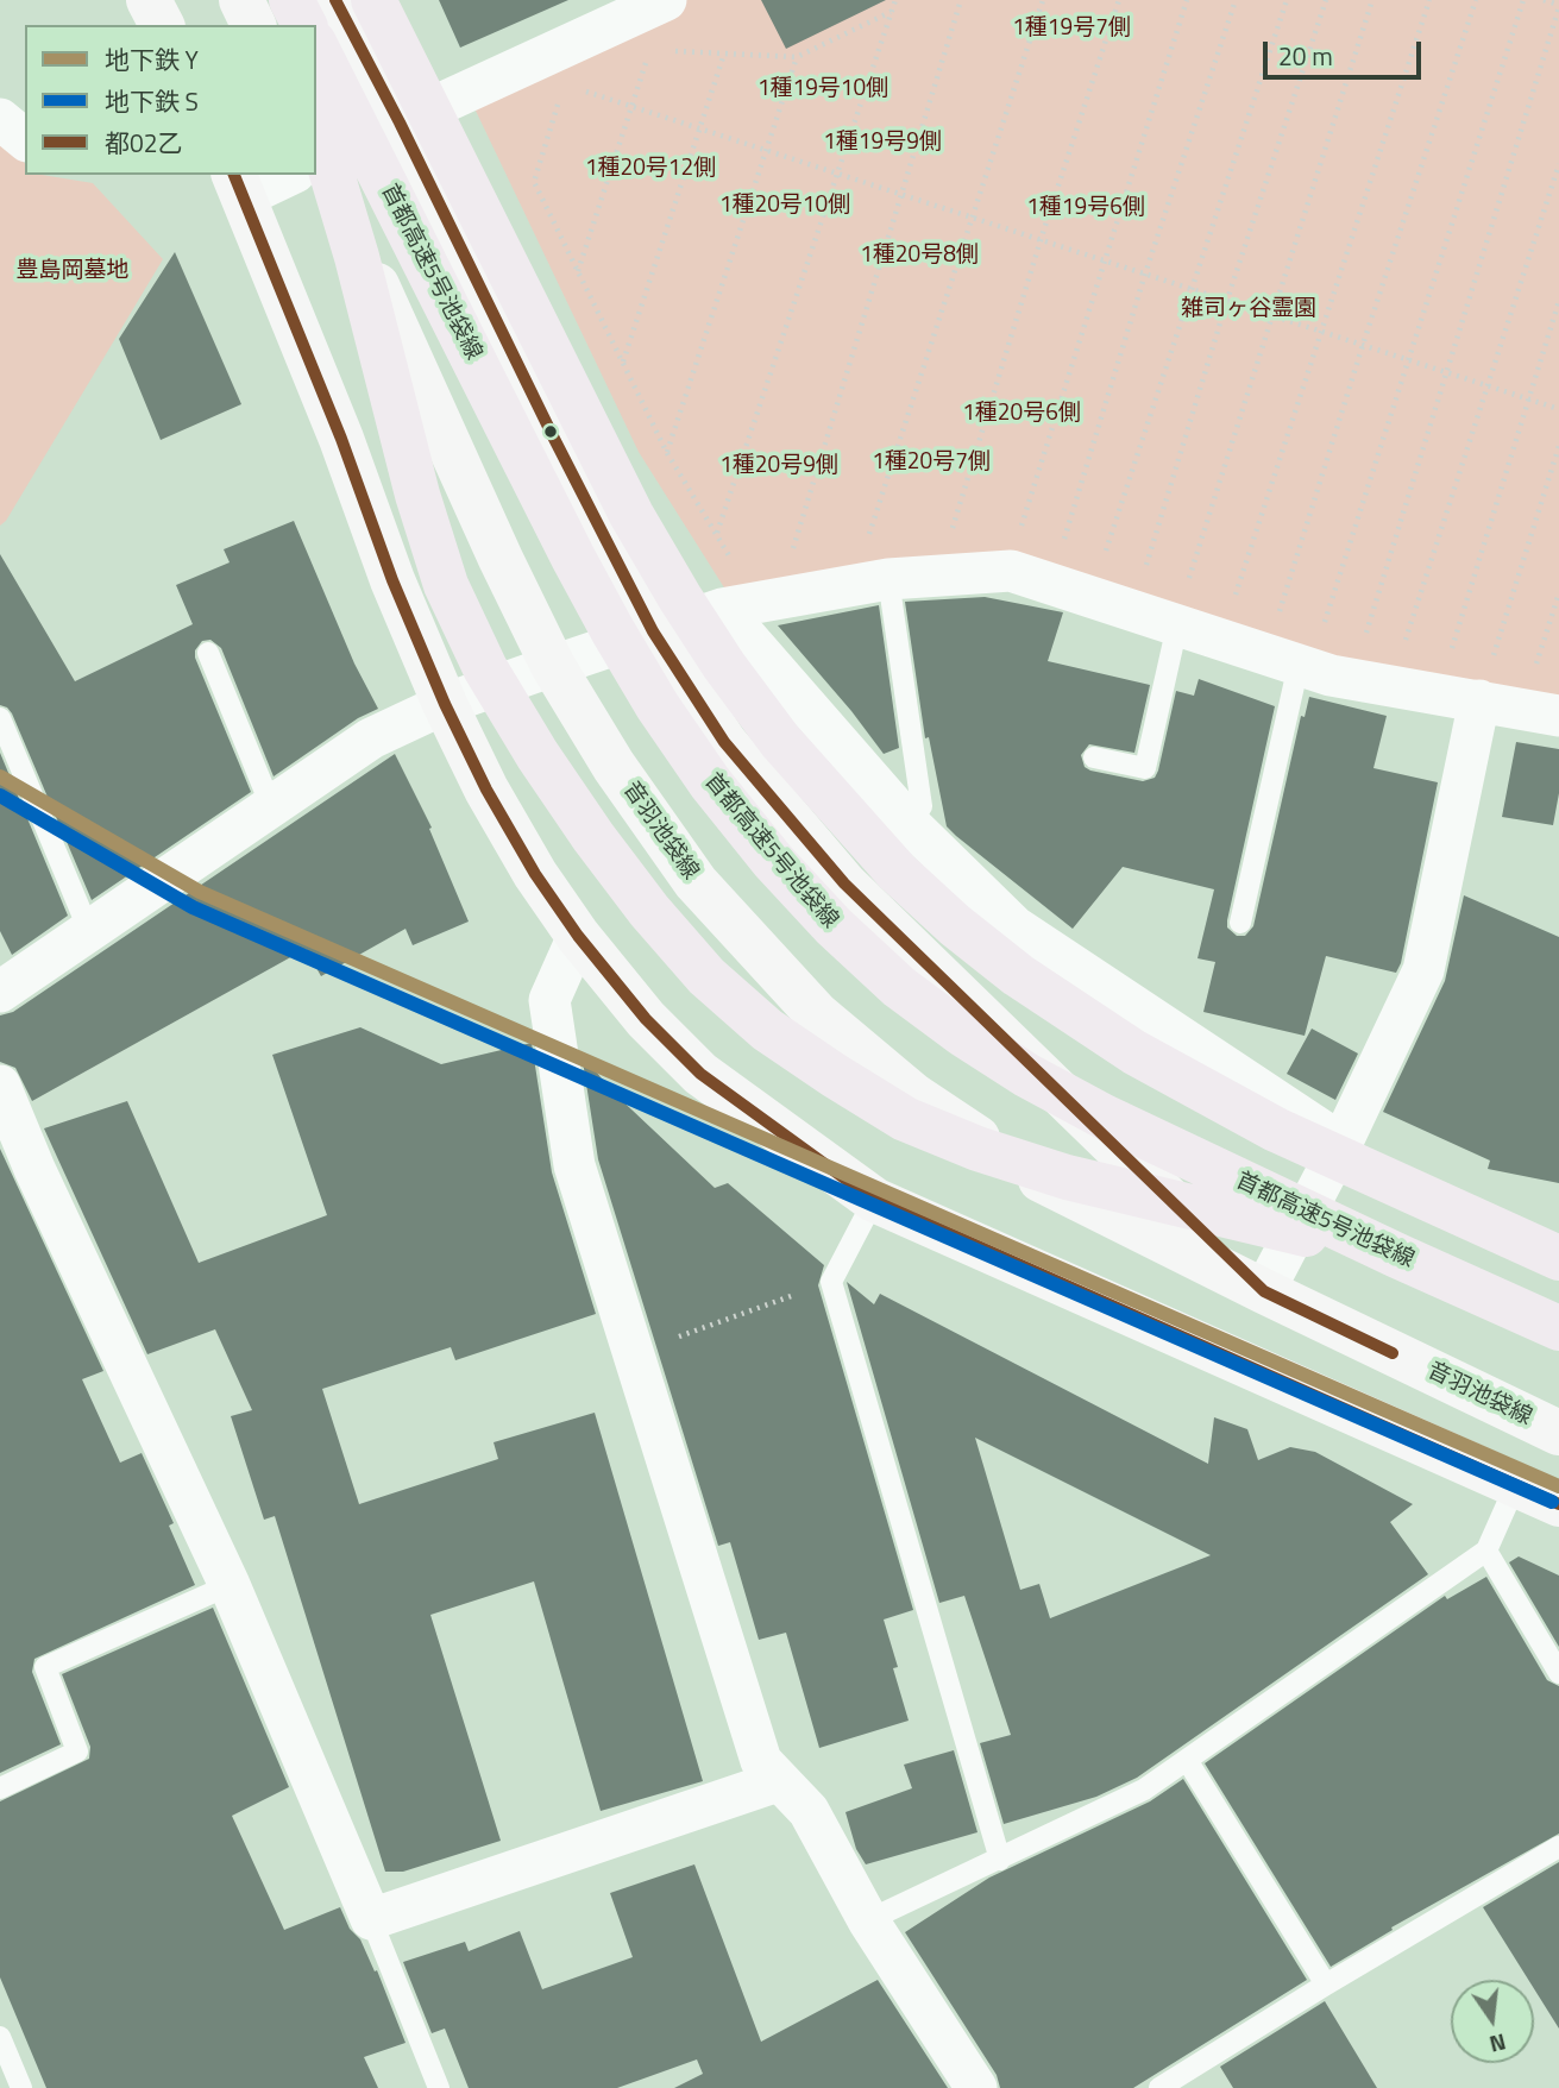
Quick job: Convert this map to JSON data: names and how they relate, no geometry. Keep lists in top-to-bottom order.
{
  "streets": {
    "highway": ["首都高速5号池袋線"],
    "main road": ["音羽池袋線"]
  },
  "parks": [
    "1種19号7側",
    "1種19号10側",
    "1種19号9側",
    "1種20号12側",
    "1種20号10側",
    "1種19号6側",
    "1種20号8側",
    "豊島岡墓地",
    "雑司ヶ谷霊園",
    "1種20号6側",
    "1種20号7側",
    "1種20号9側"
  ],
  "lines": ["transit line 都02乙", "metro line Y", "metro line S"],
  "legend": ["地下鉄 Y", "地下鉄 S", "都02乙"],
  "scale_bar": "20 m",
  "north": "bottom"
}
